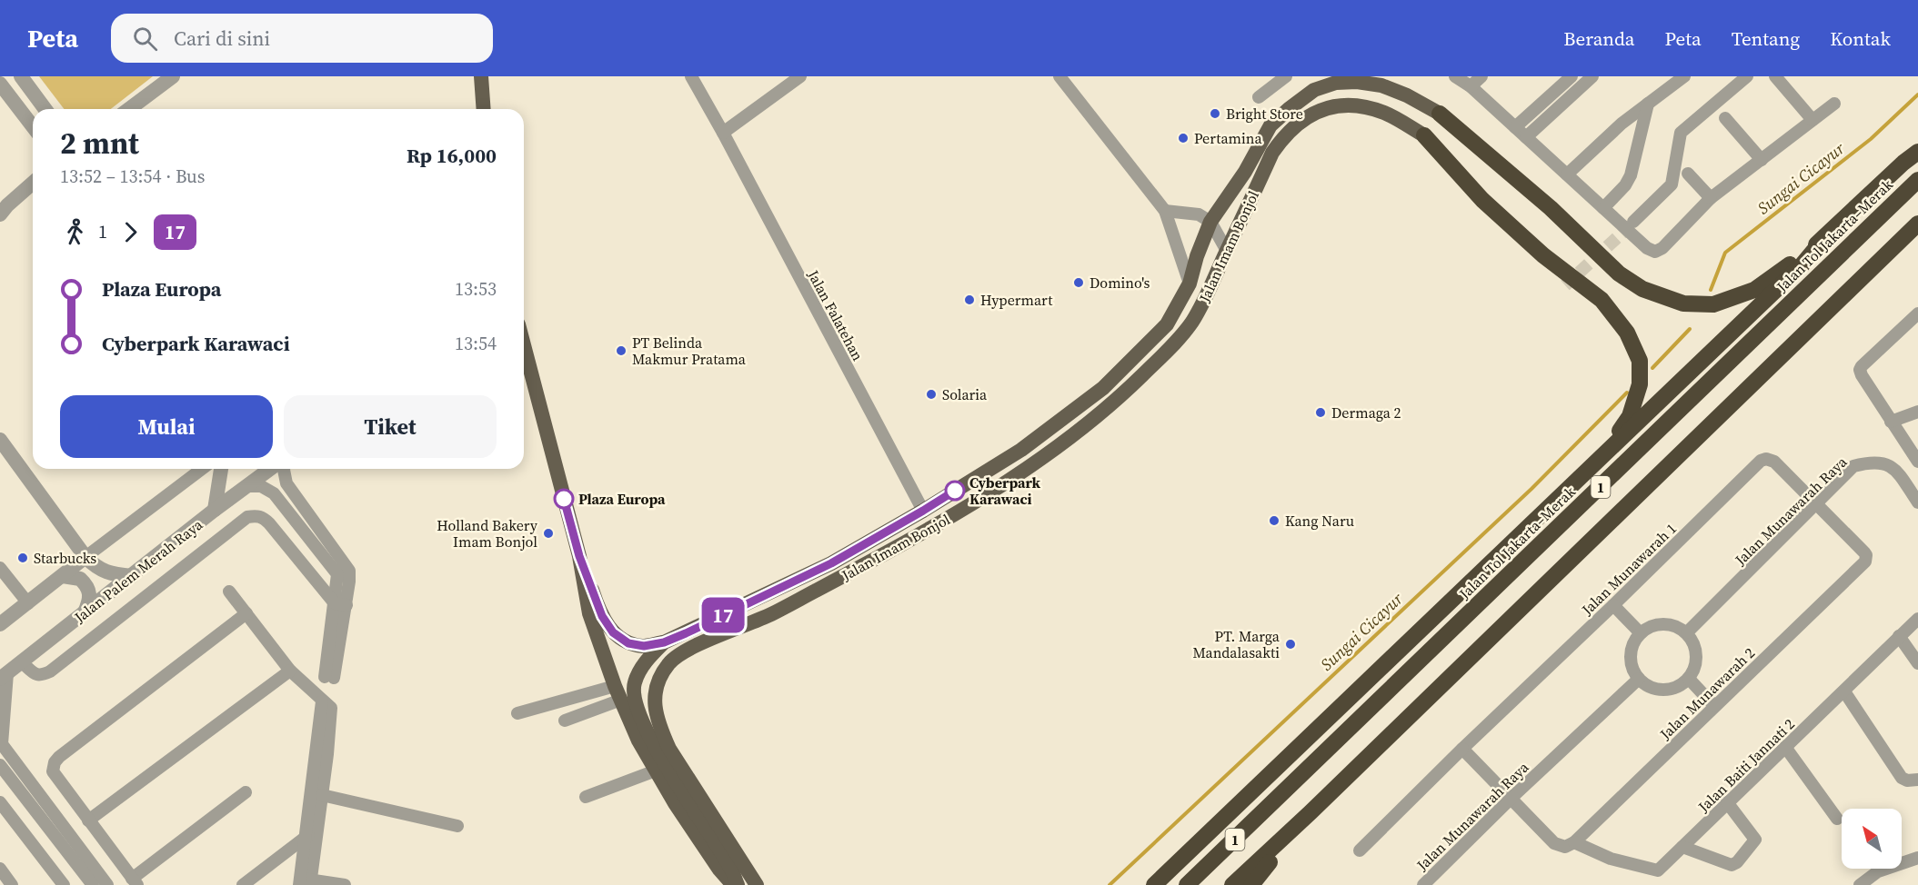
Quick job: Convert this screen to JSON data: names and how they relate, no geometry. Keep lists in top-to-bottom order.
{
  "streets": {
    "highway": ["Jalan Tol Jakarta–Merak", "1"],
    "main road": ["Jalan Imam Bonjol"],
    "street": [
      "Jalan Falatehan",
      "Jalan Munawarah Raya",
      "Jalan Munawarah 1",
      "Jalan Palem Merah Raya",
      "Jalan Munawarah 2",
      "Jalan Baiti Jannati 2"
    ]
  },
  "crossings": [
    ["Jalan Imam Bonjol", "Jalan Falatehan"],
    ["Jalan Munawarah Raya", "Jalan Munawarah 1"],
    ["Jalan Munawarah Raya", "Jalan Munawarah 2"],
    ["Jalan Munawarah 1", "Jalan Munawarah 2"],
    ["Jalan Munawarah 2", "Jalan Baiti Jannati 2"]
  ],
  "water": ["Sungai Cicayur"],
  "places": [
    "Bright Store",
    "Pertamina",
    "Domino's",
    "Hypermart",
    "PT Belinda Makmur Pratama",
    "Solaria",
    "Dermaga 2",
    "Cyberpark Karawaci",
    "Plaza Europa",
    "Kang Naru",
    "Holland Bakery Imam Bonjol",
    "Starbucks",
    "PT. Marga Mandalasakti"
  ],
  "lines": ["bus line 17"],
  "north": "top left",
  "page": {
    "header": "Peta",
    "search": "Cari di sini",
    "nav": [
      "Beranda",
      "Peta",
      "Tentang",
      "Kontak"
    ],
    "on_map": "17",
    "heading": ["2 mnt", "13:52 – 13:54 · Bus", "Rp 16,000"],
    "legs": ["1", "17"],
    "list": [
      {
        "name": "Plaza Europa",
        "value": "13:53"
      },
      {
        "name": "Cyberpark Karawaci",
        "value": "13:54"
      }
    ],
    "buttons": ["Mulai", "Tiket"]
  }
}
